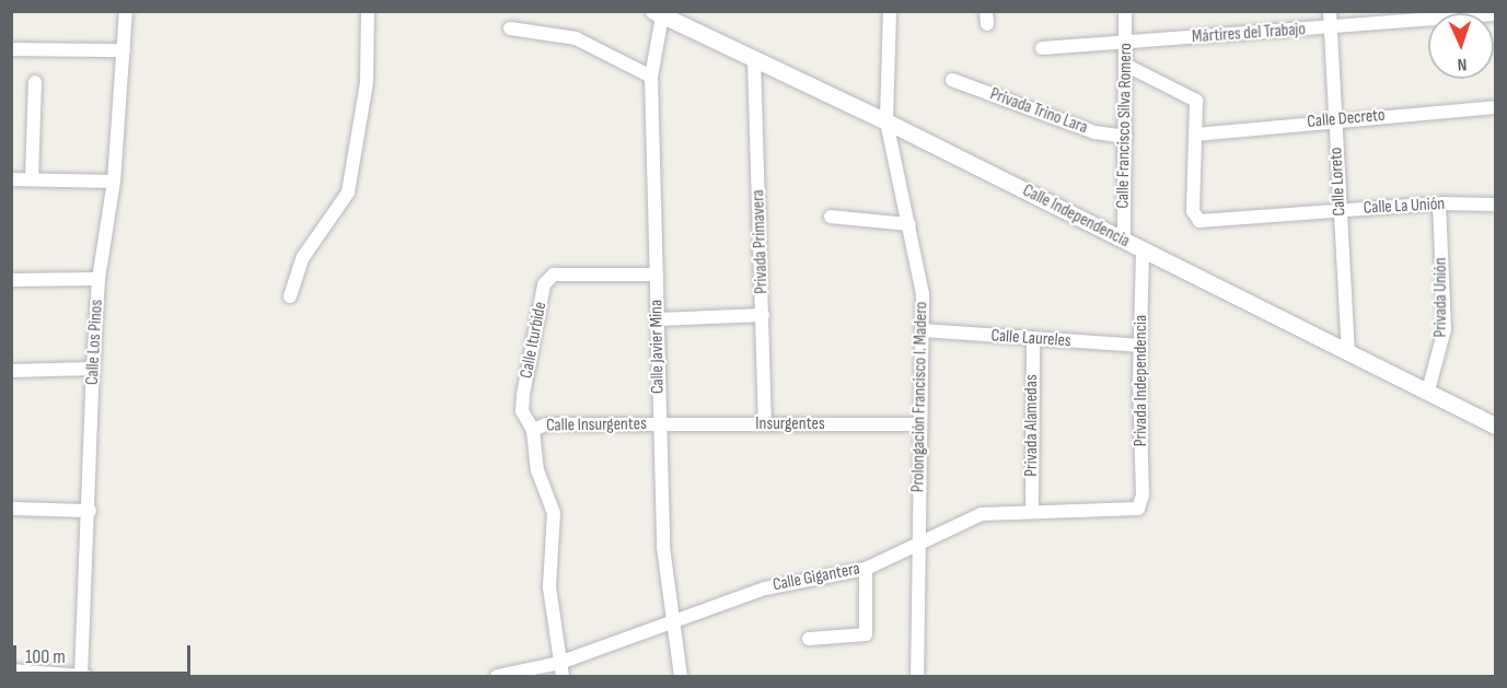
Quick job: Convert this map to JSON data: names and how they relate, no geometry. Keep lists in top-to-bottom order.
{
  "streets": {
    "street": [
      "Mártires del Trabajo",
      "Privada Trino Lara",
      "Calle Decreto",
      "Calle Francisco Silva Romero",
      "Calle Loreto",
      "Calle La Unión",
      "Calle Independencia",
      "Privada Primavera",
      "Privada Unión",
      "Calle Laureles",
      "Calle Iturbide",
      "Calle Los Pinos",
      "Calle Javier Mina",
      "Privada Independencia",
      "Prolongación Francisco I. Madero",
      "Insurgentes",
      "Calle Insurgentes",
      "Privada Alamedas",
      "Calle Gigantera"
    ]
  },
  "crossings": [
    ["Mártires del Trabajo", "Calle Francisco Silva Romero"],
    ["Mártires del Trabajo", "Calle Loreto"],
    ["Privada Trino Lara", "Calle Francisco Silva Romero"],
    ["Calle Decreto", "Calle Loreto"],
    ["Calle Decreto", "Calle La Unión"],
    ["Calle Francisco Silva Romero", "Calle Independencia"],
    ["Calle Loreto", "Calle La Unión"],
    ["Calle Loreto", "Calle Independencia"],
    ["Calle La Unión", "Privada Unión"],
    ["Calle Independencia", "Privada Primavera"],
    ["Calle Independencia", "Privada Unión"],
    ["Calle Independencia", "Calle Javier Mina"],
    ["Calle Independencia", "Privada Independencia"],
    ["Calle Independencia", "Prolongación Francisco I. Madero"],
    ["Privada Primavera", "Insurgentes"],
    ["Calle Laureles", "Privada Independencia"],
    ["Calle Laureles", "Prolongación Francisco I. Madero"],
    ["Calle Laureles", "Privada Alamedas"],
    ["Calle Iturbide", "Calle Javier Mina"],
    ["Calle Iturbide", "Calle Insurgentes"],
    ["Calle Iturbide", "Calle Gigantera"],
    ["Calle Javier Mina", "Insurgentes"],
    ["Calle Javier Mina", "Calle Insurgentes"],
    ["Calle Javier Mina", "Calle Gigantera"],
    ["Privada Independencia", "Calle Gigantera"],
    ["Prolongación Francisco I. Madero", "Insurgentes"],
    ["Prolongación Francisco I. Madero", "Calle Gigantera"],
    ["Insurgentes", "Calle Insurgentes"],
    ["Privada Alamedas", "Calle Gigantera"]
  ],
  "scale_bar": "100 m",
  "north": "bottom"
}
